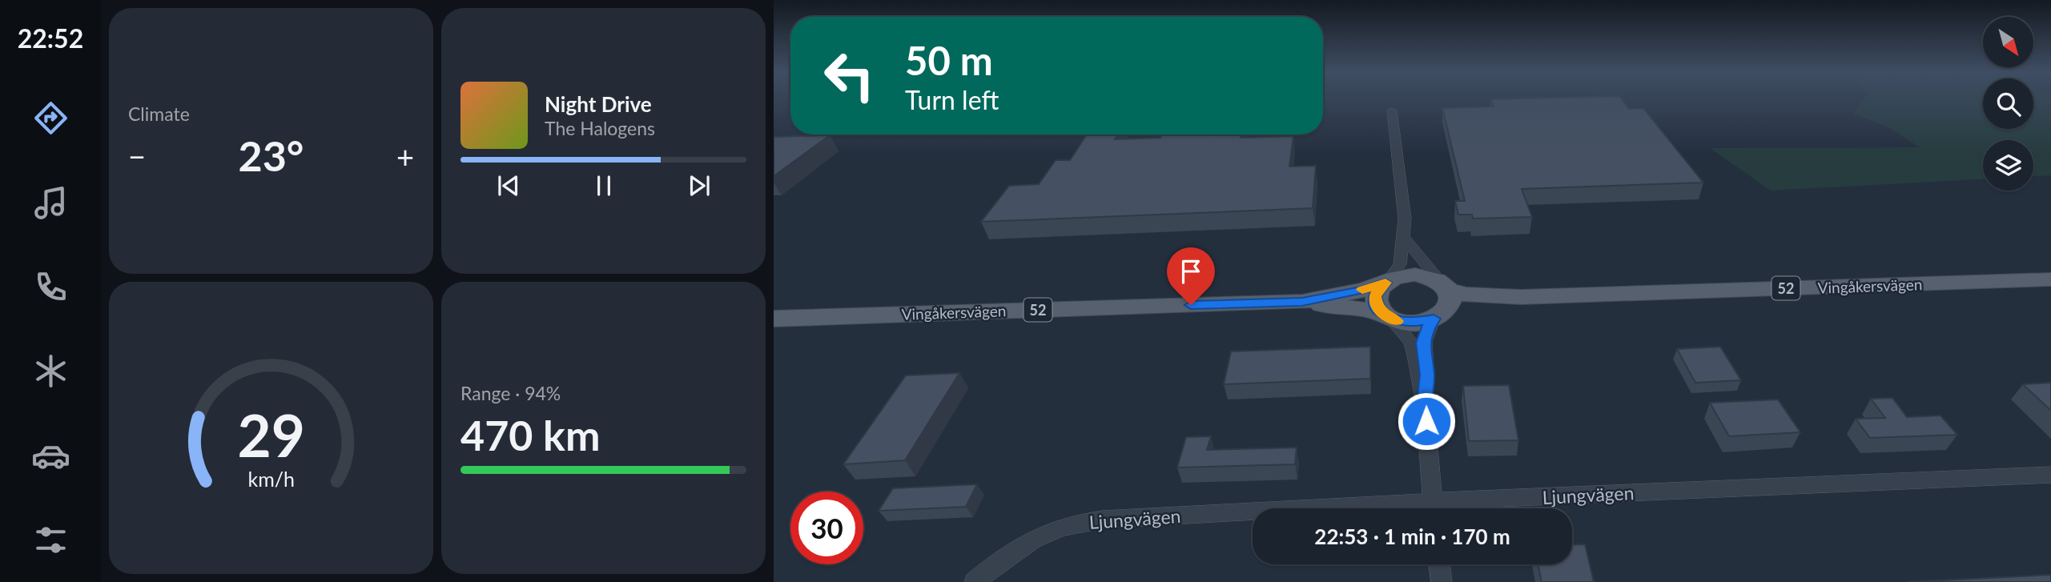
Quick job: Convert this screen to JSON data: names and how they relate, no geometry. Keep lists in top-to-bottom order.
{
  "streets": {
    "main road": ["Vingåkersvägen", "52"],
    "street": ["Ljungvägen"]
  },
  "crossings": [
    ["Vingåkersvägen", "52"]
  ],
  "north": "bottom right",
  "page": {
    "tabs": "22:52",
    "tile": [
      "Climate",
      ["Range · 94%", "470 km"]
    ],
    "turn": ["50 m", "Turn left"],
    "song": ["Night Drive", "The Halogens"],
    "heat": ["−", "23°", "+"],
    "limit": "30",
    "trip": "22:53 · 1 min · 170 m",
    "gauge": ["29", "km/h"]
  }
}
